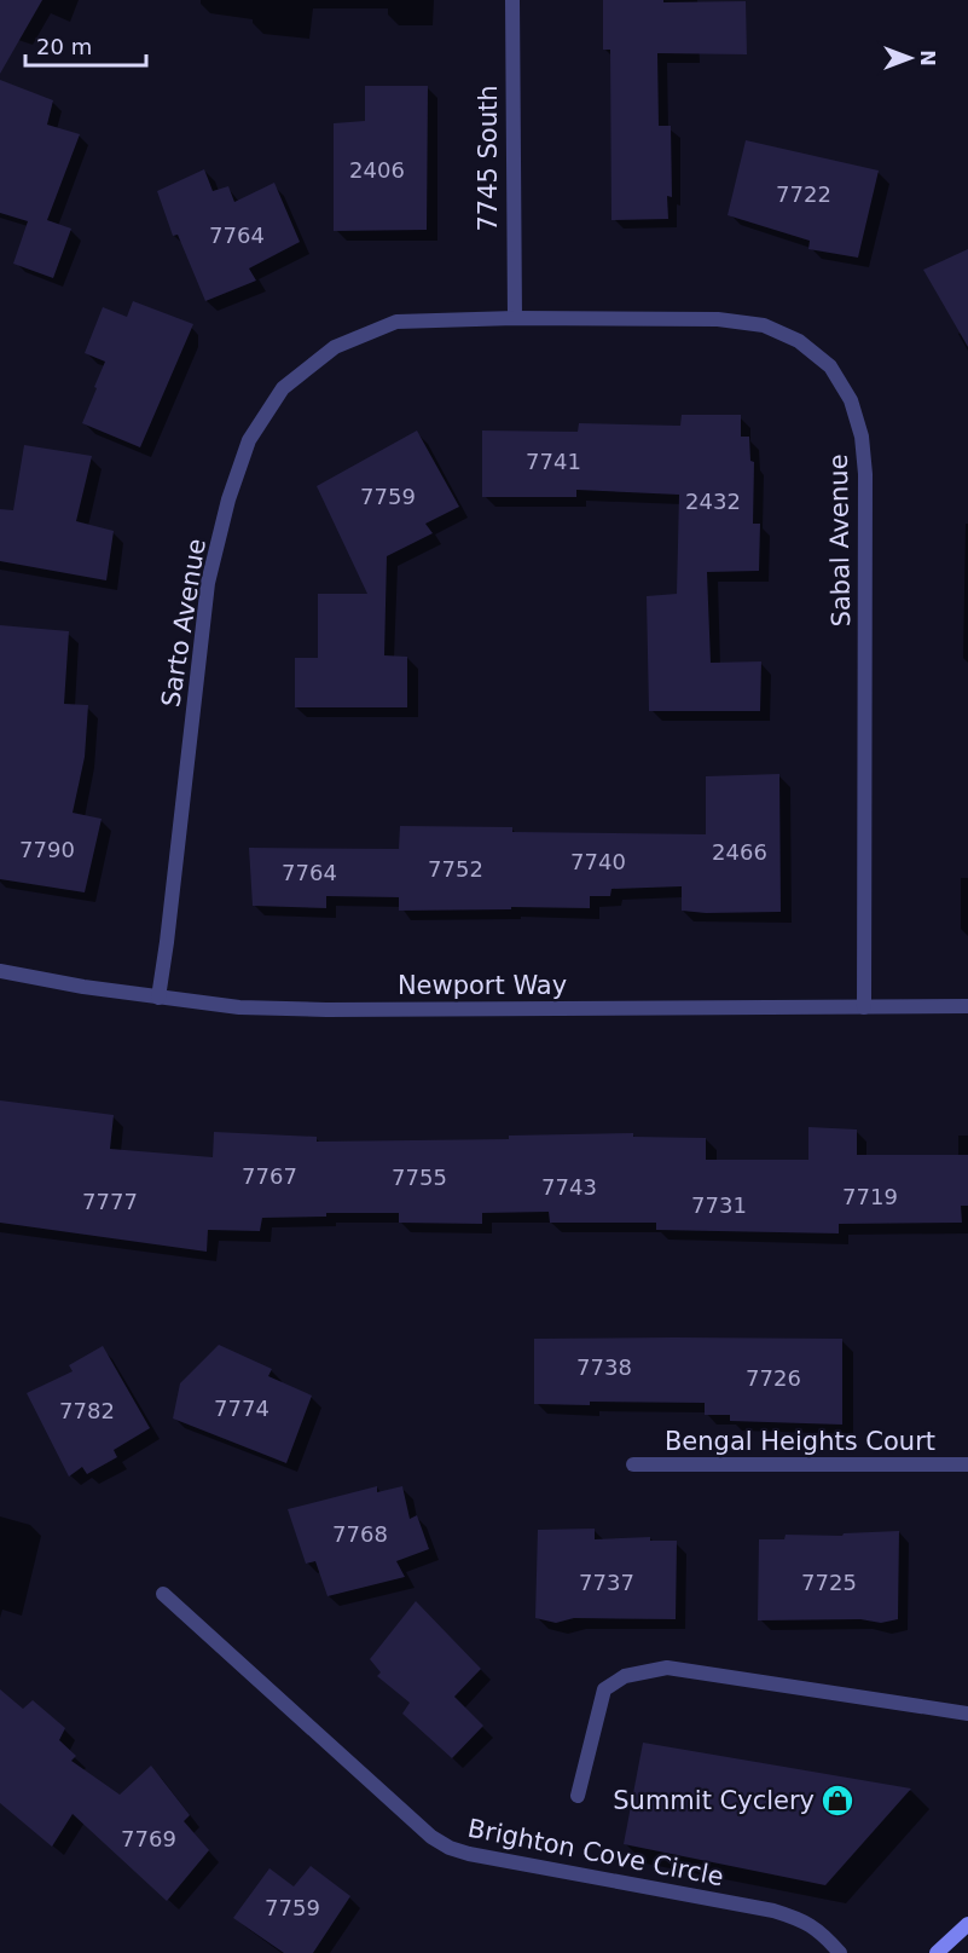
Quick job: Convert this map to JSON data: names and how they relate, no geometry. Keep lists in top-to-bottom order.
{
  "streets": {
    "street": [
      "7745 South",
      "Sabal Avenue",
      "Sarto Avenue",
      "Newport Way",
      "Bengal Heights Court",
      "Brighton Cove Circle"
    ]
  },
  "crossings": [
    ["7745 South", "Sabal Avenue"],
    ["7745 South", "Sarto Avenue"],
    ["Sabal Avenue", "Sarto Avenue"],
    ["Sabal Avenue", "Newport Way"],
    ["Sarto Avenue", "Newport Way"]
  ],
  "places": {
    "shop": ["Summit Cyclery"]
  },
  "house_numbers": [
    "2406",
    "7722",
    "7764",
    "7741",
    "7759",
    "2432",
    "7790",
    "2466",
    "7740",
    "7752",
    "7764",
    "7767",
    "7755",
    "7743",
    "7719",
    "7777",
    "7731",
    "7738",
    "7726",
    "7774",
    "7782",
    "7768",
    "7737",
    "7725",
    "7769",
    "7759"
  ],
  "scale_bar": "20 m",
  "north": "right"
}
